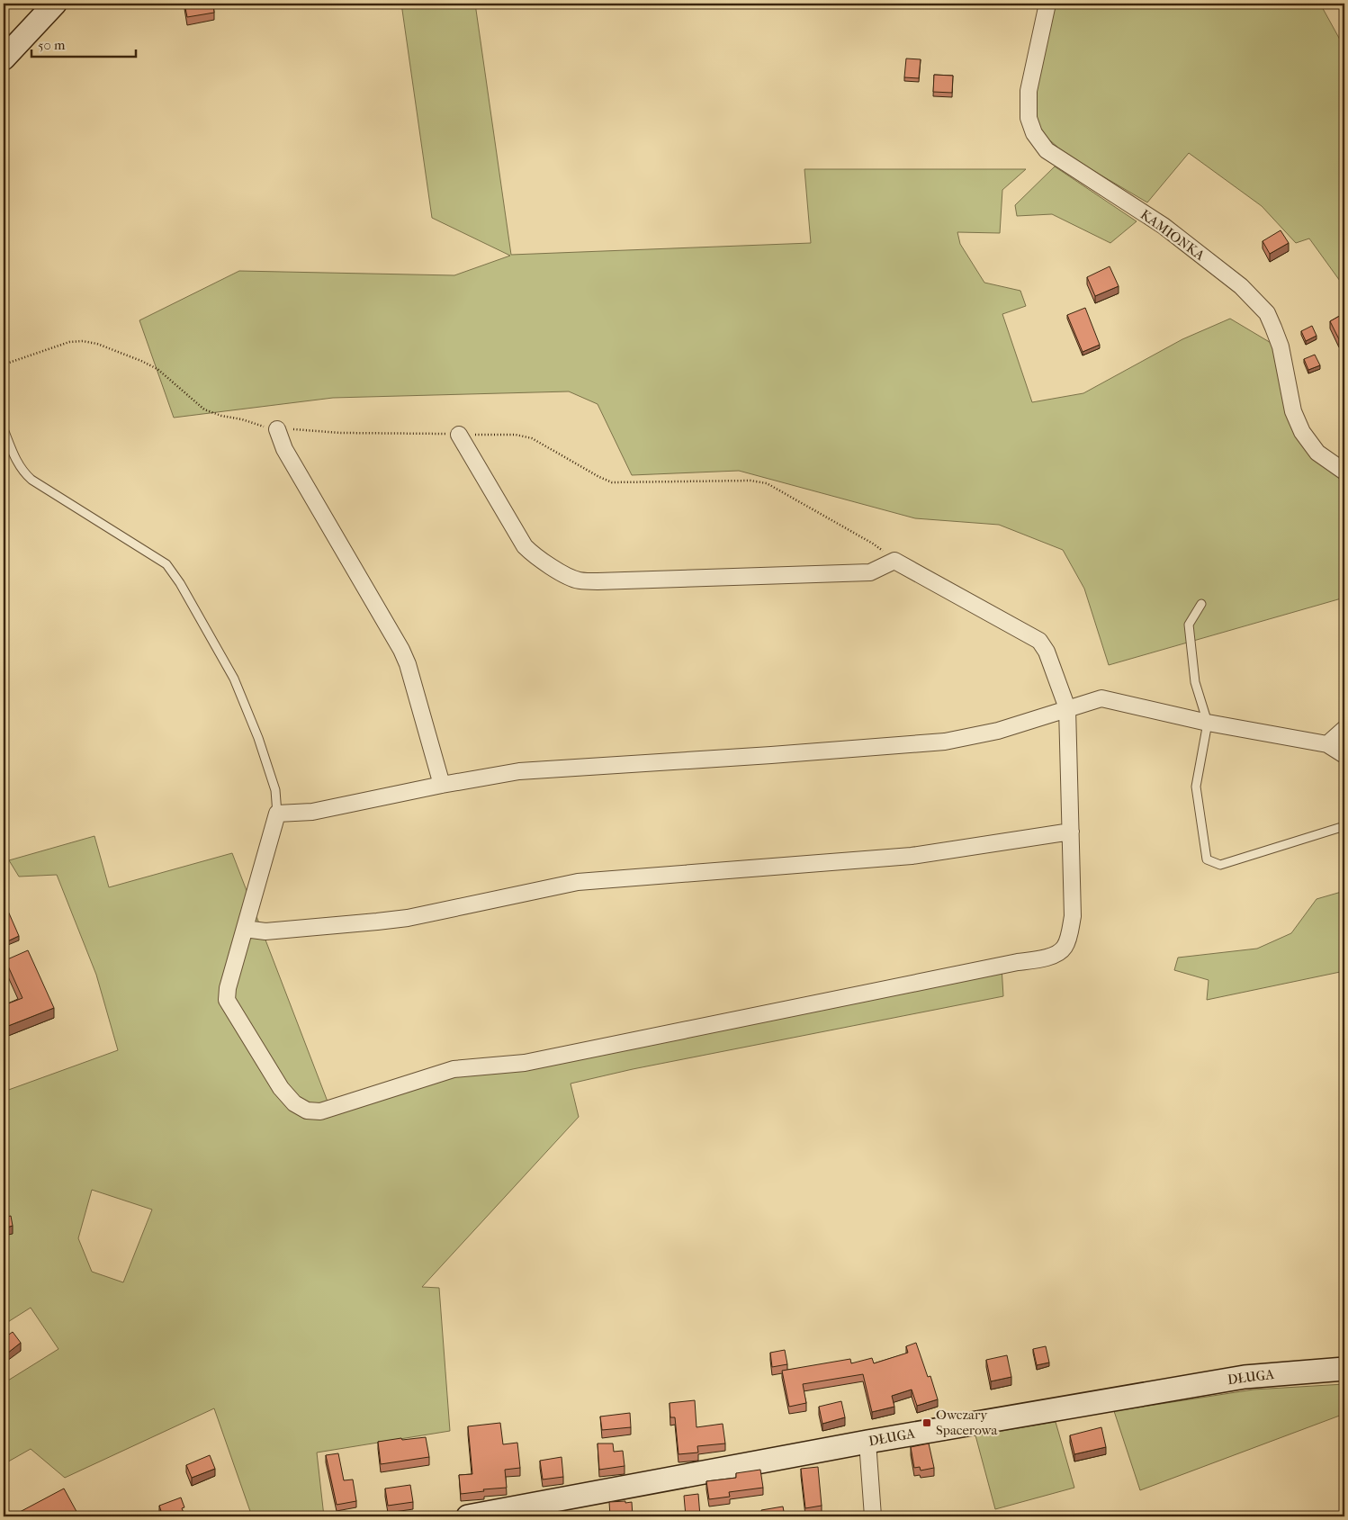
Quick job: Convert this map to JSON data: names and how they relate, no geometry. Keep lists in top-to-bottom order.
{
  "streets": {
    "street": ["KAMIONKA", "DŁUGA"]
  },
  "places": {
    "transit": ["Owczary Spacerowa"]
  },
  "scale_bar": "50 m"
}
